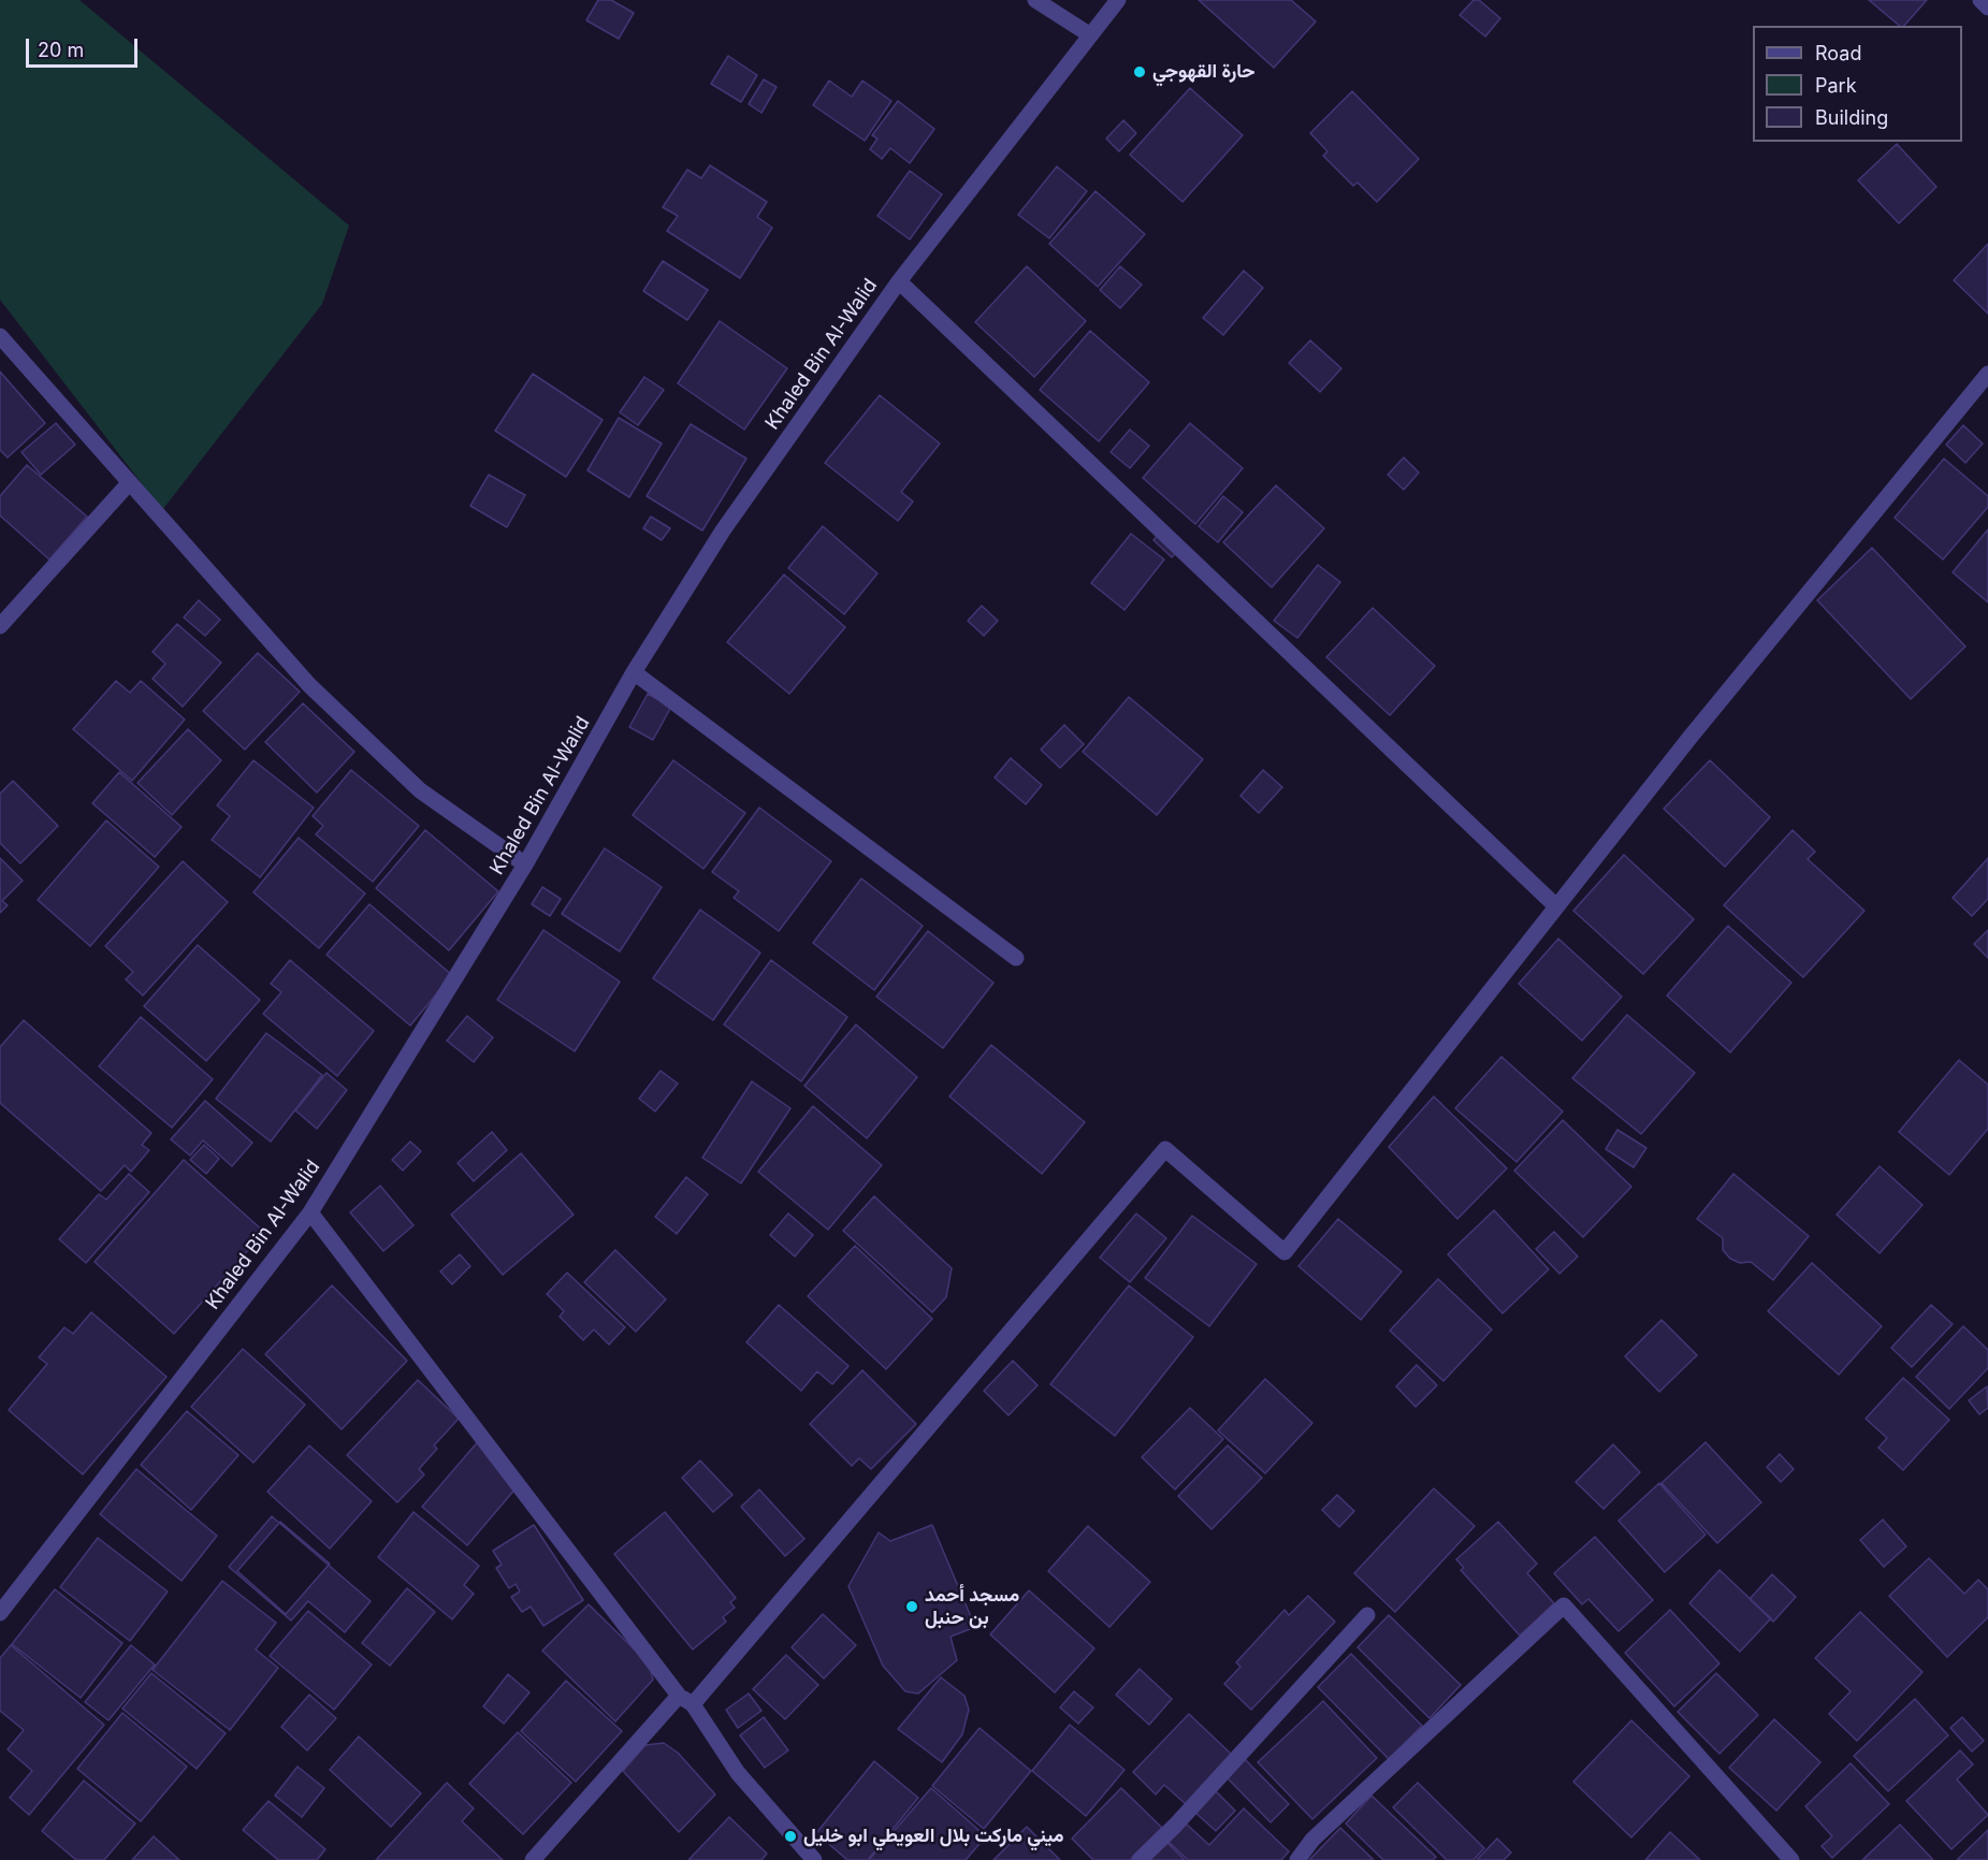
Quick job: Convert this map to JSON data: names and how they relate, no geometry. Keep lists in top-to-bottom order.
{
  "streets": {
    "street": ["Khaled Bin Al-Walid"]
  },
  "places": ["حارة القهوجي", "مسجد أحمد بن حنبل", "ميني ماركت بلال العويطي ابو خليل"],
  "legend": ["Road", "Park", "Building"],
  "scale_bar": "20 m"
}
